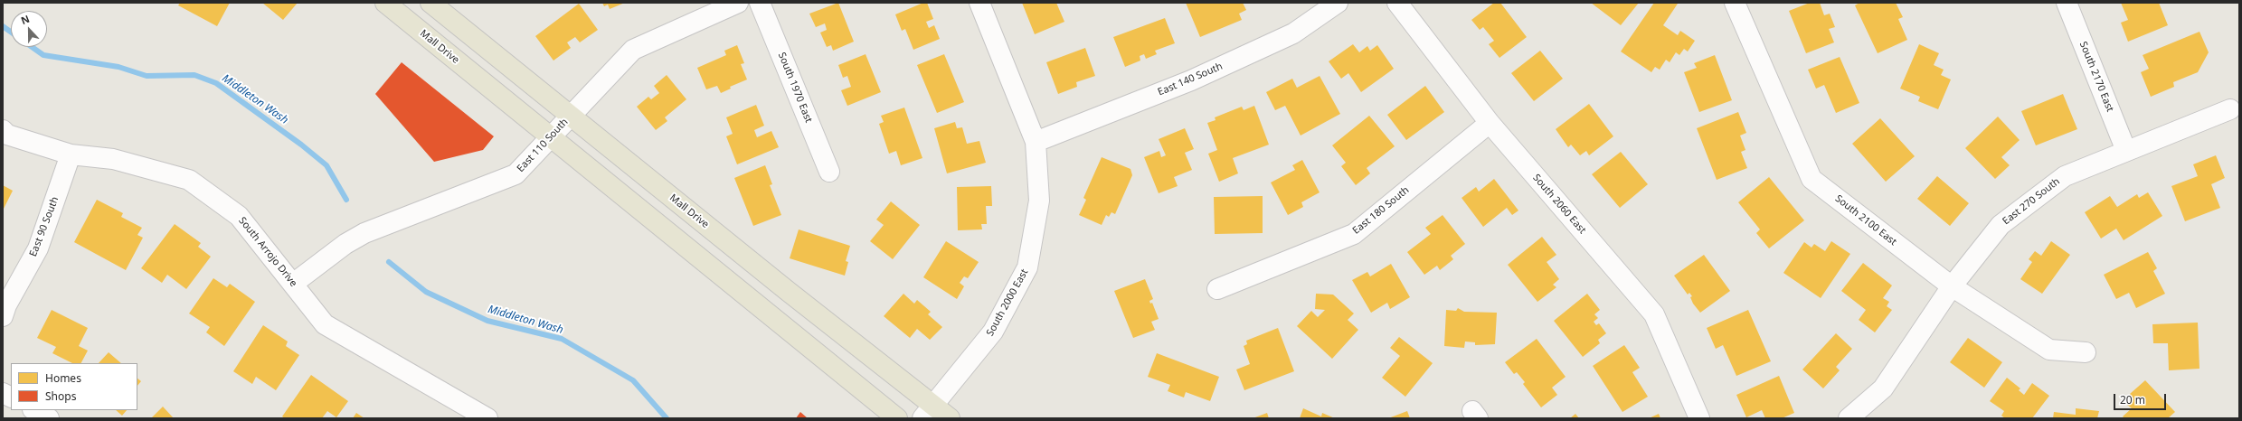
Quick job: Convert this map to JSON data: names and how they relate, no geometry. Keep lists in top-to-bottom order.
{
  "streets": {
    "main road": ["Mall Drive"],
    "street": [
      "South 2170 East",
      "East 140 South",
      "South 1970 East",
      "East 110 South",
      "East 270 South",
      "South 2060 East",
      "East 180 South",
      "South 2100 East",
      "East 90 South",
      "South Arrojo Drive",
      "South 2000 East"
    ]
  },
  "crossings": [
    ["Mall Drive", "East 110 South"],
    ["Mall Drive", "South 2000 East"],
    ["South 2170 East", "East 270 South"],
    ["East 140 South", "South 2000 East"],
    ["East 110 South", "South Arrojo Drive"],
    ["East 270 South", "South 2100 East"],
    ["South 2060 East", "East 180 South"],
    ["East 90 South", "South Arrojo Drive"]
  ],
  "water": ["Middleton Wash"],
  "legend": ["Homes", "Shops"],
  "scale_bar": "20 m",
  "north": "top"
}
